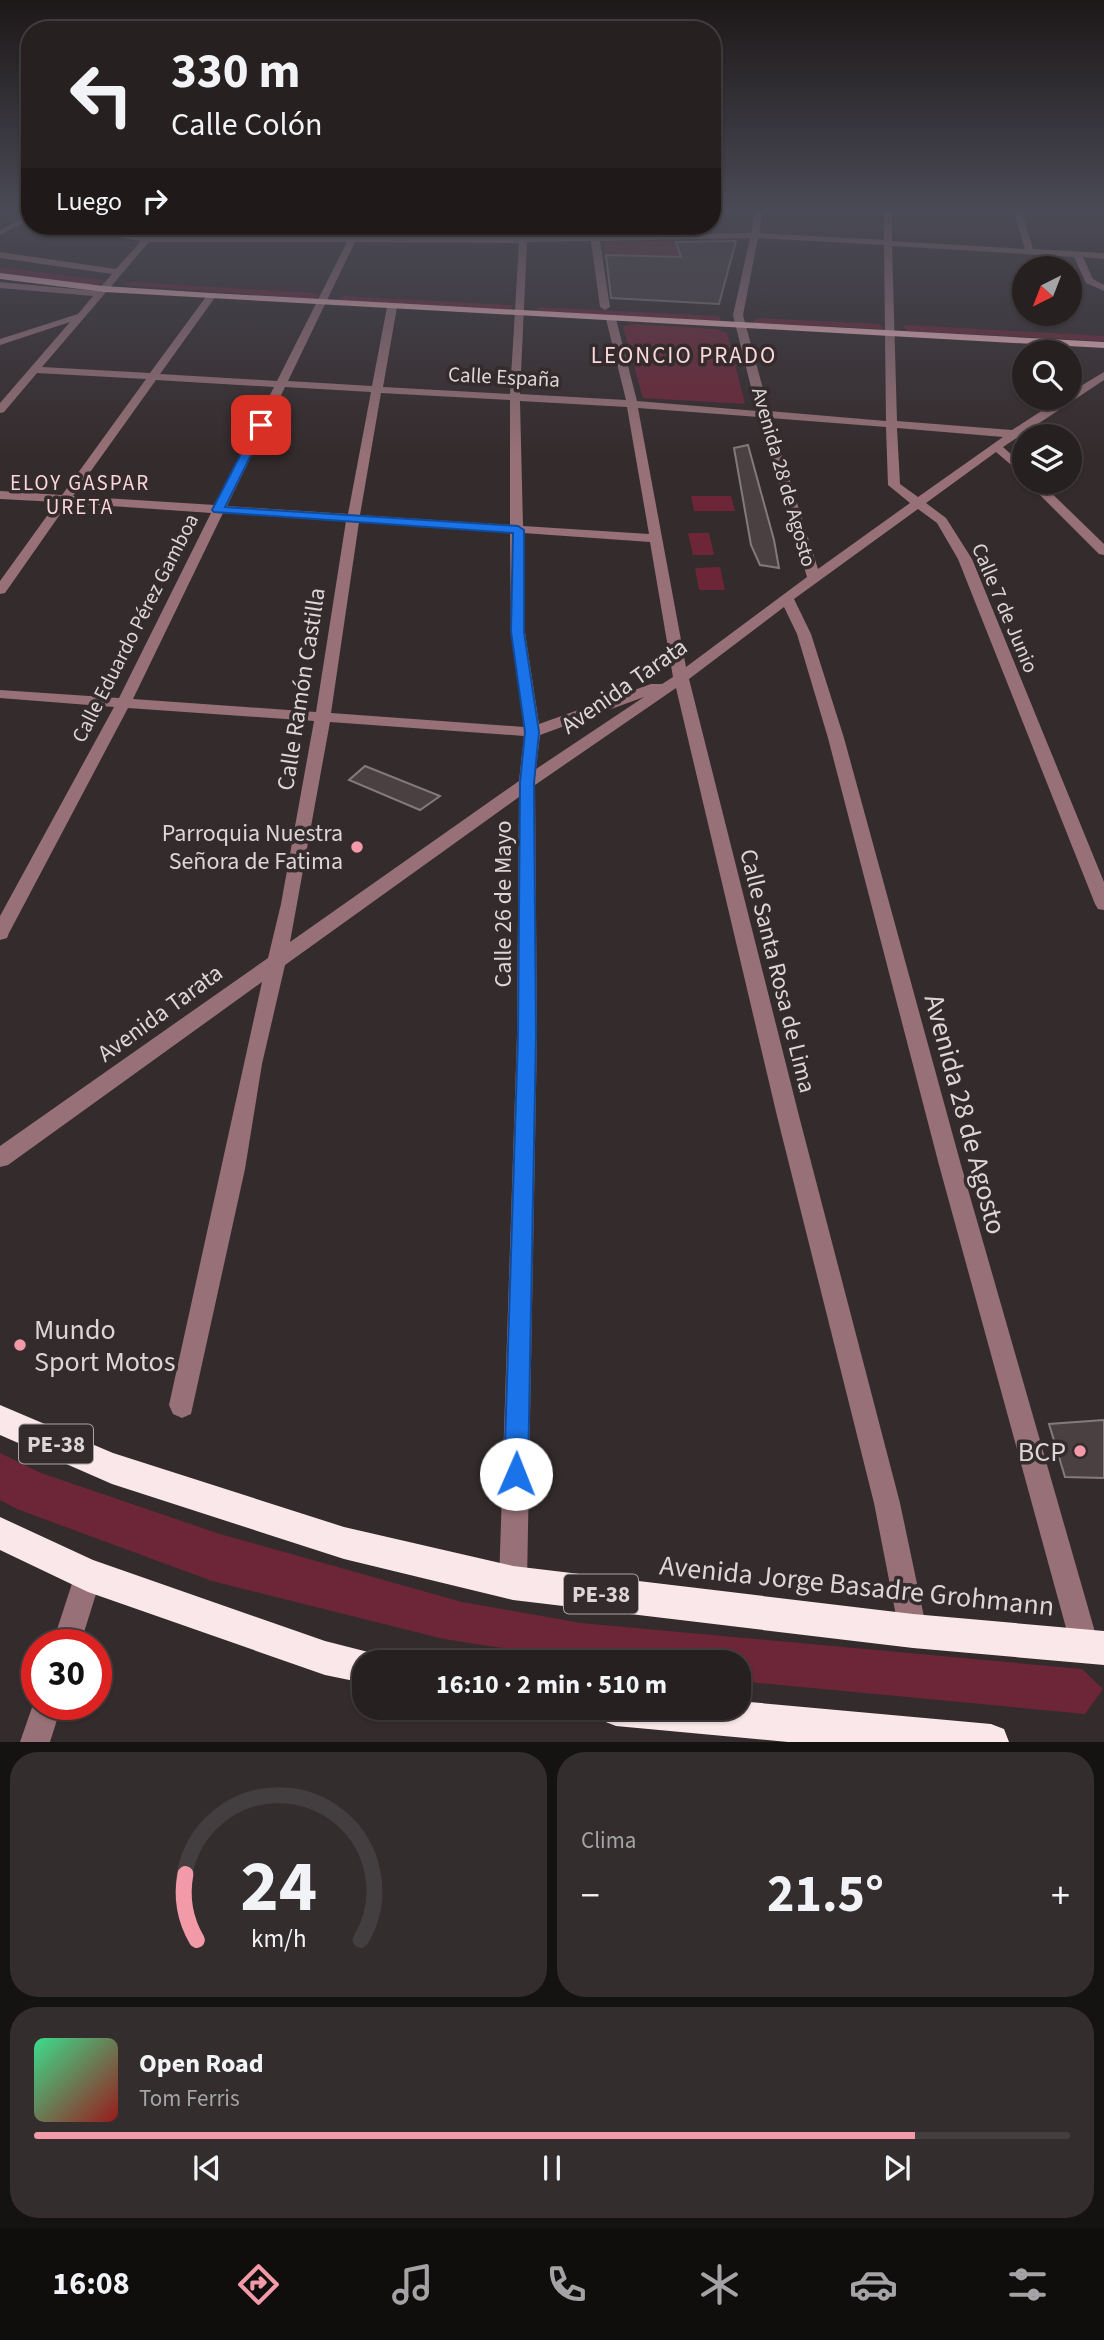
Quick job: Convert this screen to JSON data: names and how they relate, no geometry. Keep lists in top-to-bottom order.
{
  "streets": {
    "highway": ["PE-38", "Avenida Jorge Basadre Grohmann"],
    "street": [
      "Calle España",
      "Avenida 28 de Agosto",
      "Calle 7 de Junio",
      "Calle Eduardo Pérez Gamboa",
      "Avenida Tarata",
      "Calle Ramón Castilla",
      "Calle 26 de Mayo",
      "Calle Santa Rosa de Lima"
    ]
  },
  "crossings": [
    ["Calle España", "Avenida 28 de Agosto"],
    ["Calle España", "Calle 7 de Junio"],
    ["Calle España", "Calle Eduardo Pérez Gamboa"],
    ["Calle España", "Calle Ramón Castilla"],
    ["Calle España", "Calle 26 de Mayo"],
    ["Calle España", "Calle Santa Rosa de Lima"],
    ["Avenida 28 de Agosto", "Avenida Tarata"],
    ["Avenida 28 de Agosto", "Avenida Jorge Basadre Grohmann"],
    ["Calle 7 de Junio", "Avenida Tarata"],
    ["Avenida Tarata", "Calle Ramón Castilla"],
    ["Avenida Tarata", "Calle 26 de Mayo"],
    ["Avenida Tarata", "Calle Santa Rosa de Lima"],
    ["Calle 26 de Mayo", "Avenida Jorge Basadre Grohmann"],
    ["Calle Santa Rosa de Lima", "Avenida Jorge Basadre Grohmann"]
  ],
  "districts": ["LEONCIO PRADO", "ELOY GASPAR URETA"],
  "places": ["Parroquia Nuestra Señora de Fatima", "Mundo Sport Motos", "BCP"],
  "north": "bottom left",
  "page": {
    "turn": ["330 m", "Calle Colón"],
    "then": "Luego",
    "limit": "30",
    "trip": "16:10 · 2 min · 510 m",
    "tile": "Clima",
    "heat": ["−", "21.5°", "+"],
    "song": ["Open Road", "Tom Ferris"],
    "tabs": "16:08",
    "gauge": ["24", "km/h"]
  }
}
